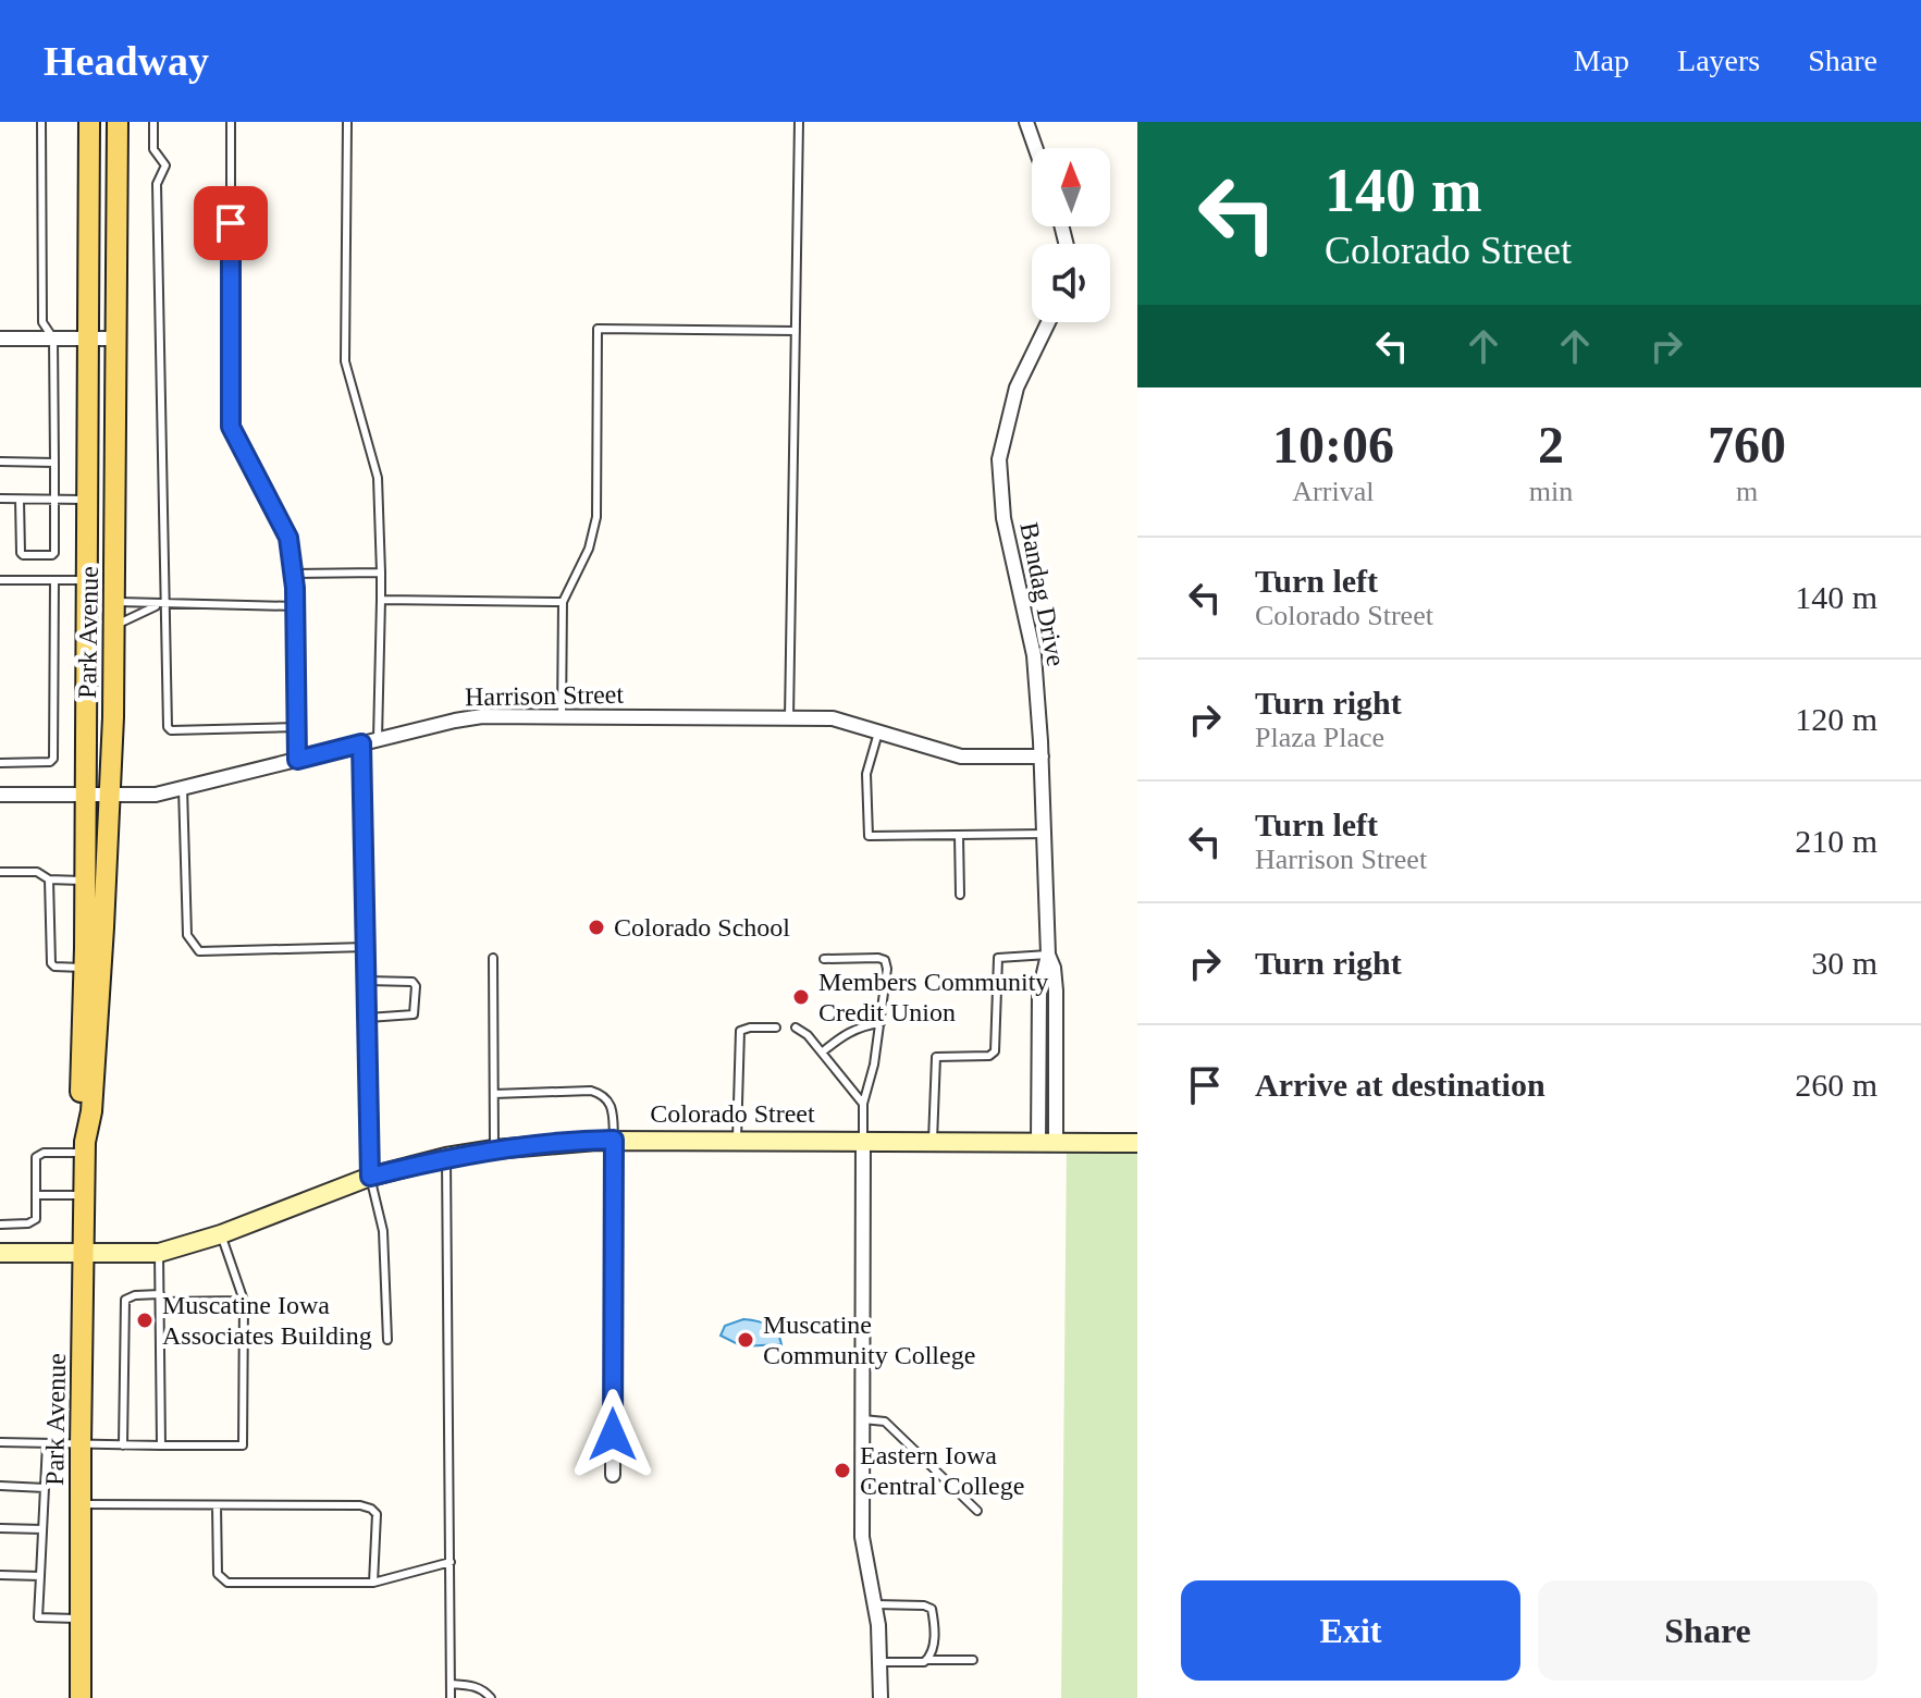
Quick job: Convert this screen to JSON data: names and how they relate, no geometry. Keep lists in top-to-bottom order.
{
  "streets": {
    "main road": ["Park Avenue"],
    "street": ["Bandag Drive", "Harrison Street", "Colorado Street"]
  },
  "crossings": [
    ["Bandag Drive", "Harrison Street"],
    ["Bandag Drive", "Colorado Street"],
    ["Park Avenue", "Harrison Street"],
    ["Park Avenue", "Colorado Street"]
  ],
  "places": [
    "Colorado School",
    "Members Community Credit Union",
    "Muscatine Iowa Associates Building",
    "Muscatine Community College",
    "Eastern Iowa Central College"
  ],
  "north": "top",
  "page": {
    "header": "Headway",
    "nav": ["Map", "Layers", "Share"],
    "turn": ["140 m", "Colorado Street"],
    "eta": [
      "10:06",
      "Arrival",
      "2",
      "min",
      "760",
      "m"
    ],
    "list": [
      {
        "name": "Turn left",
        "note": "Colorado Street",
        "value": "140 m"
      },
      {
        "name": "Turn right",
        "note": "Plaza Place",
        "value": "120 m"
      },
      {
        "name": "Turn left",
        "note": "Harrison Street",
        "value": "210 m"
      },
      {
        "name": "Turn right",
        "value": "30 m"
      },
      {
        "name": "Arrive at destination",
        "value": "260 m"
      }
    ],
    "buttons": ["Exit", "Share"]
  }
}
